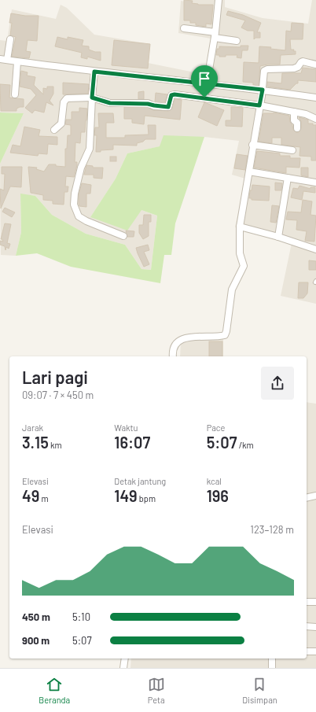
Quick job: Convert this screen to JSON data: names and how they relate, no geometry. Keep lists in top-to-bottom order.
{
  "page": {
    "heading": ["Lari pagi", "09:07 · 7 × 450 m"],
    "stats": [
      ["Jarak", "3.15 km"],
      ["Waktu", "16:07"],
      ["Pace", "5:07 /km"],
      ["Elevasi", "49 m"],
      ["Detak jantung", "149 bpm"],
      ["kcal", "196"]
    ],
    "chart": ["Elevasi", "123–128 m"],
    "list": [
      {
        "name": "450 m",
        "note": "5:10"
      },
      {
        "name": "900 m",
        "note": "5:07"
      }
    ],
    "tabs": ["Beranda", "Peta", "Disimpan"]
  }
}
